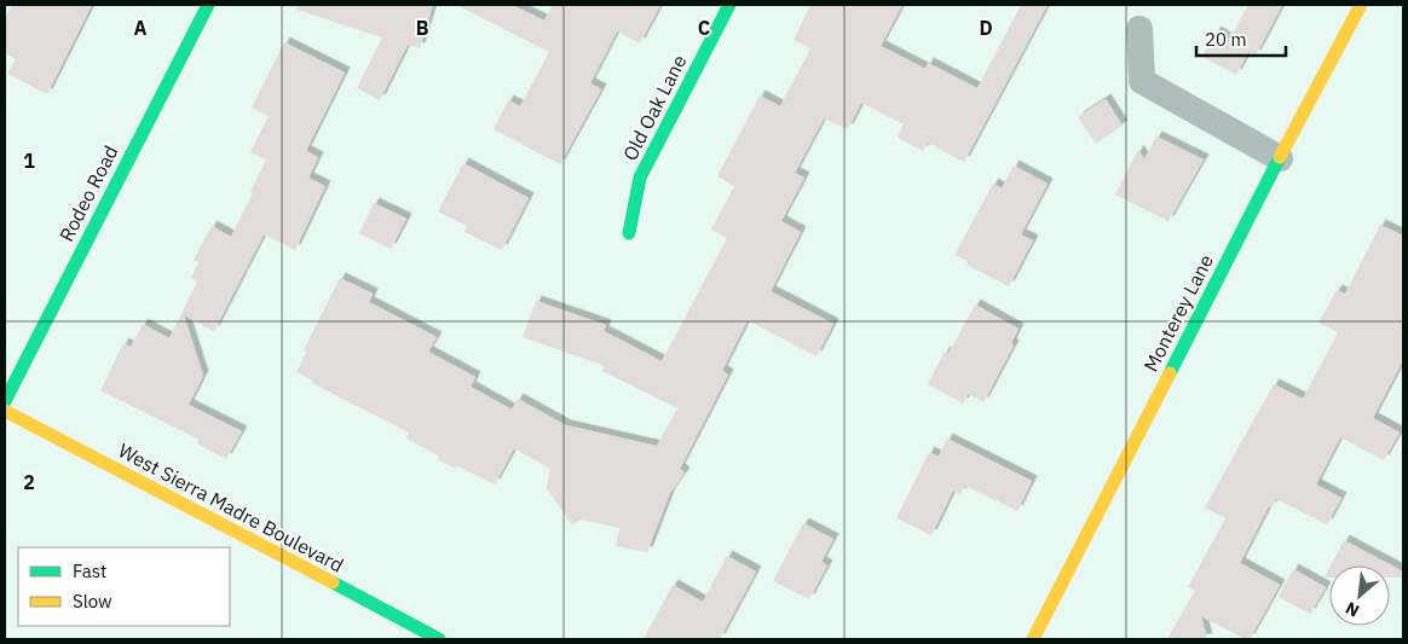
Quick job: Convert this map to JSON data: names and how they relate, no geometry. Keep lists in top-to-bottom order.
{
  "streets": {
    "street": [
      "Old Oak Lane",
      "Rodeo Road",
      "Monterey Lane",
      "West Sierra Madre Boulevard"
    ]
  },
  "legend": ["Fast", "Slow"],
  "scale_bar": "20 m",
  "north": "bottom left",
  "grid": {
    "columns": [
      "A",
      "B",
      "C",
      "D"
    ],
    "rows": ["1", "2"]
  }
}
